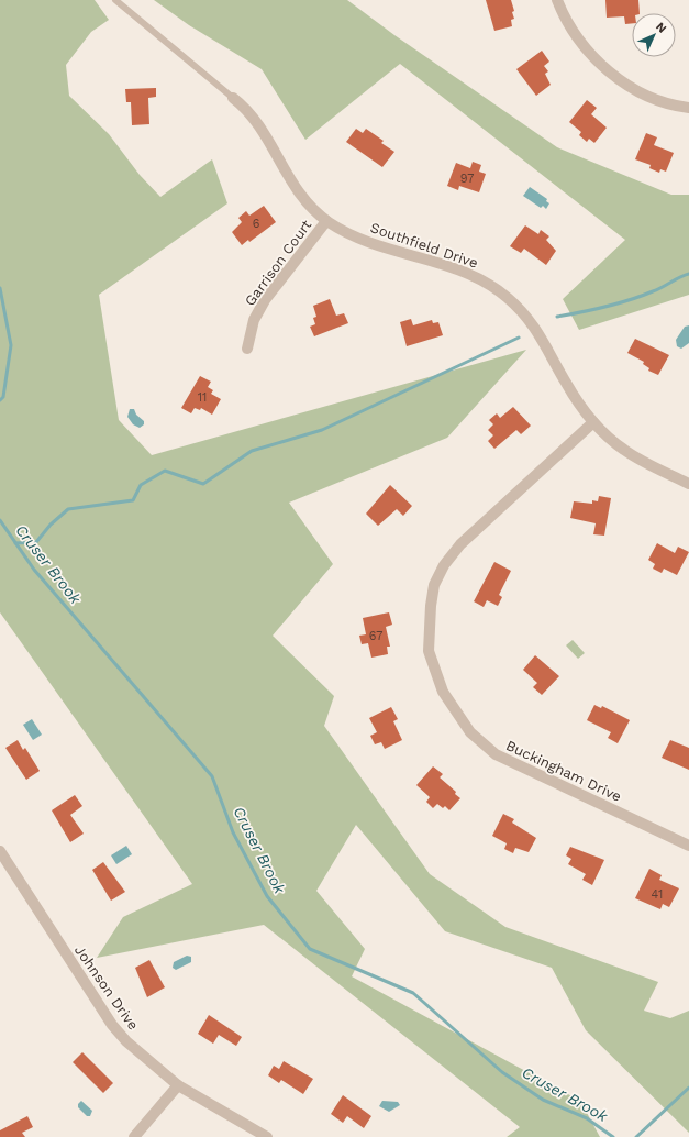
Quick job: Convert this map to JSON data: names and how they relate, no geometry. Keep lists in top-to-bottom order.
{
  "streets": {
    "street": [
      "Southfield Drive",
      "Garrison Court",
      "Buckingham Drive",
      "Johnson Drive"
    ]
  },
  "crossings": [
    ["Southfield Drive", "Garrison Court"],
    ["Southfield Drive", "Buckingham Drive"]
  ],
  "water": ["Cruser Brook"],
  "house_numbers": [
    "97",
    "6",
    "11",
    "67",
    "41"
  ],
  "north": "top right"
}
